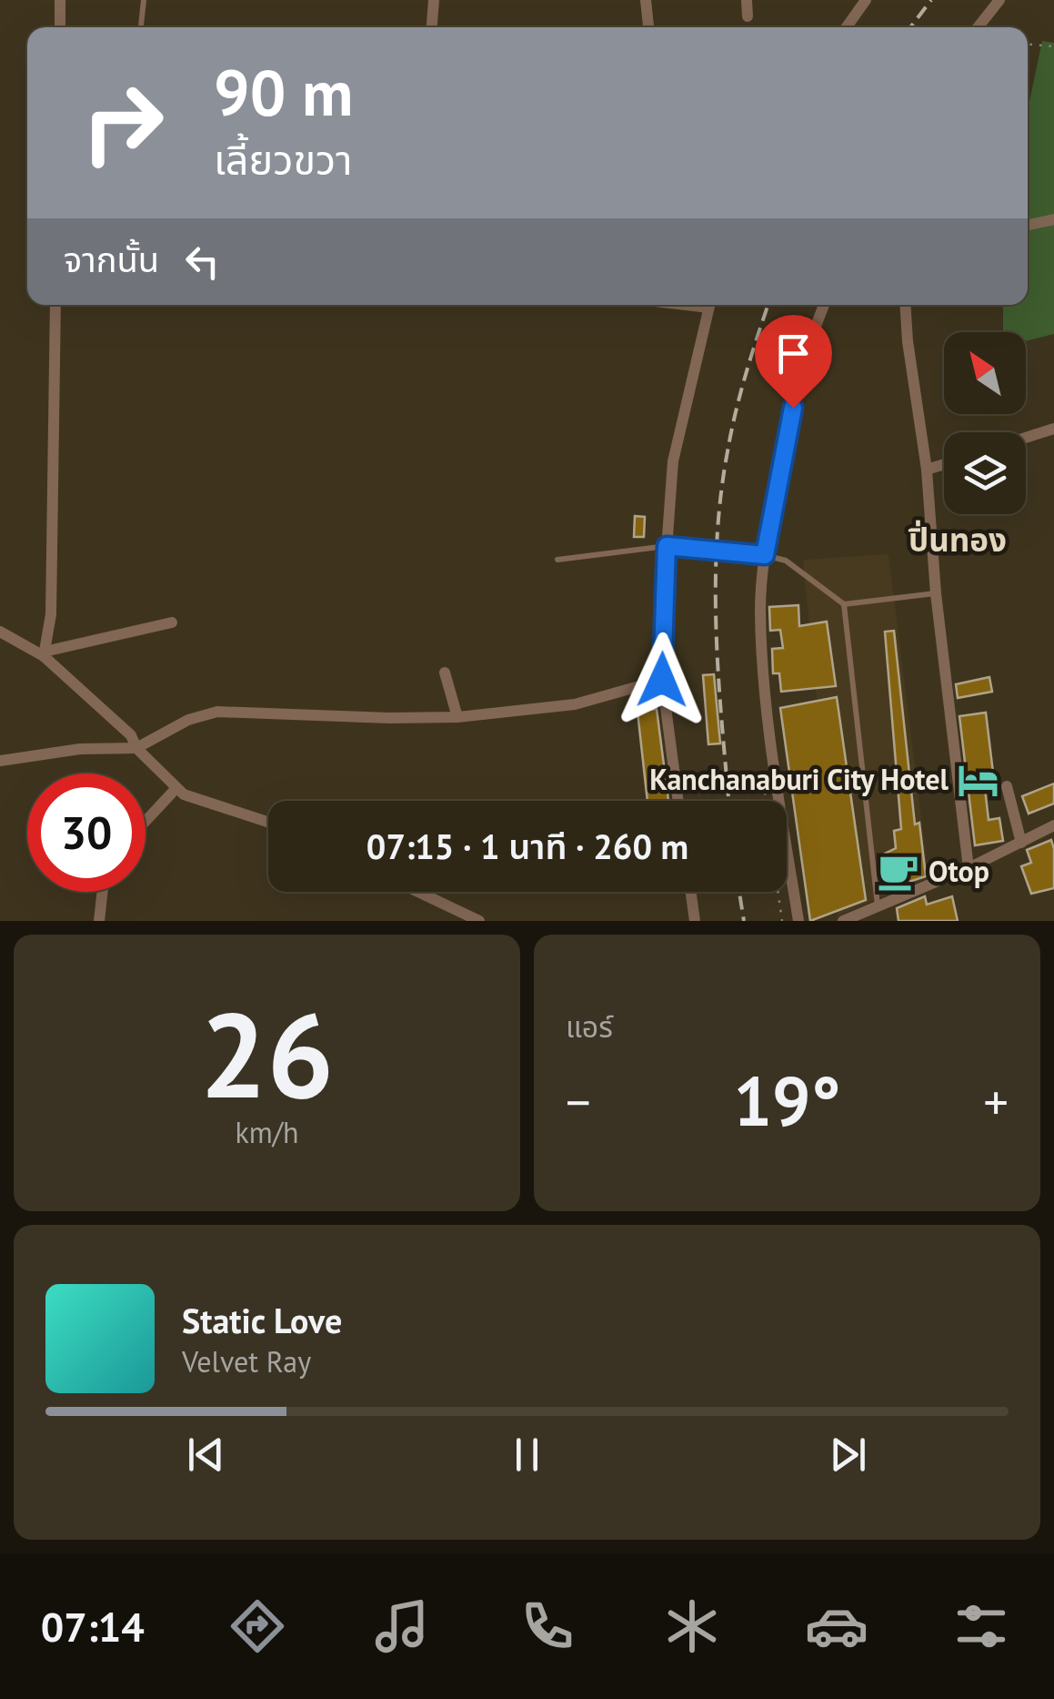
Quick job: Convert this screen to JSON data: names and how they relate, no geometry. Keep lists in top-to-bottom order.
{
  "districts": ["ปิ่นทอง"],
  "places": {
    "hotel": ["Kanchanaburi City Hotel"],
    "cafe": ["Otop"]
  },
  "north": "top left",
  "page": {
    "turn": ["90 m", "เลี้ยวขวา"],
    "then": "จากนั้น",
    "limit": "30",
    "trip": "07:15 · 1 นาที · 260 m",
    "tile": [
      ["26", "km/h"],
      "แอร์"
    ],
    "heat": ["−", "19°", "+"],
    "song": ["Static Love", "Velvet Ray"],
    "tabs": "07:14"
  }
}
